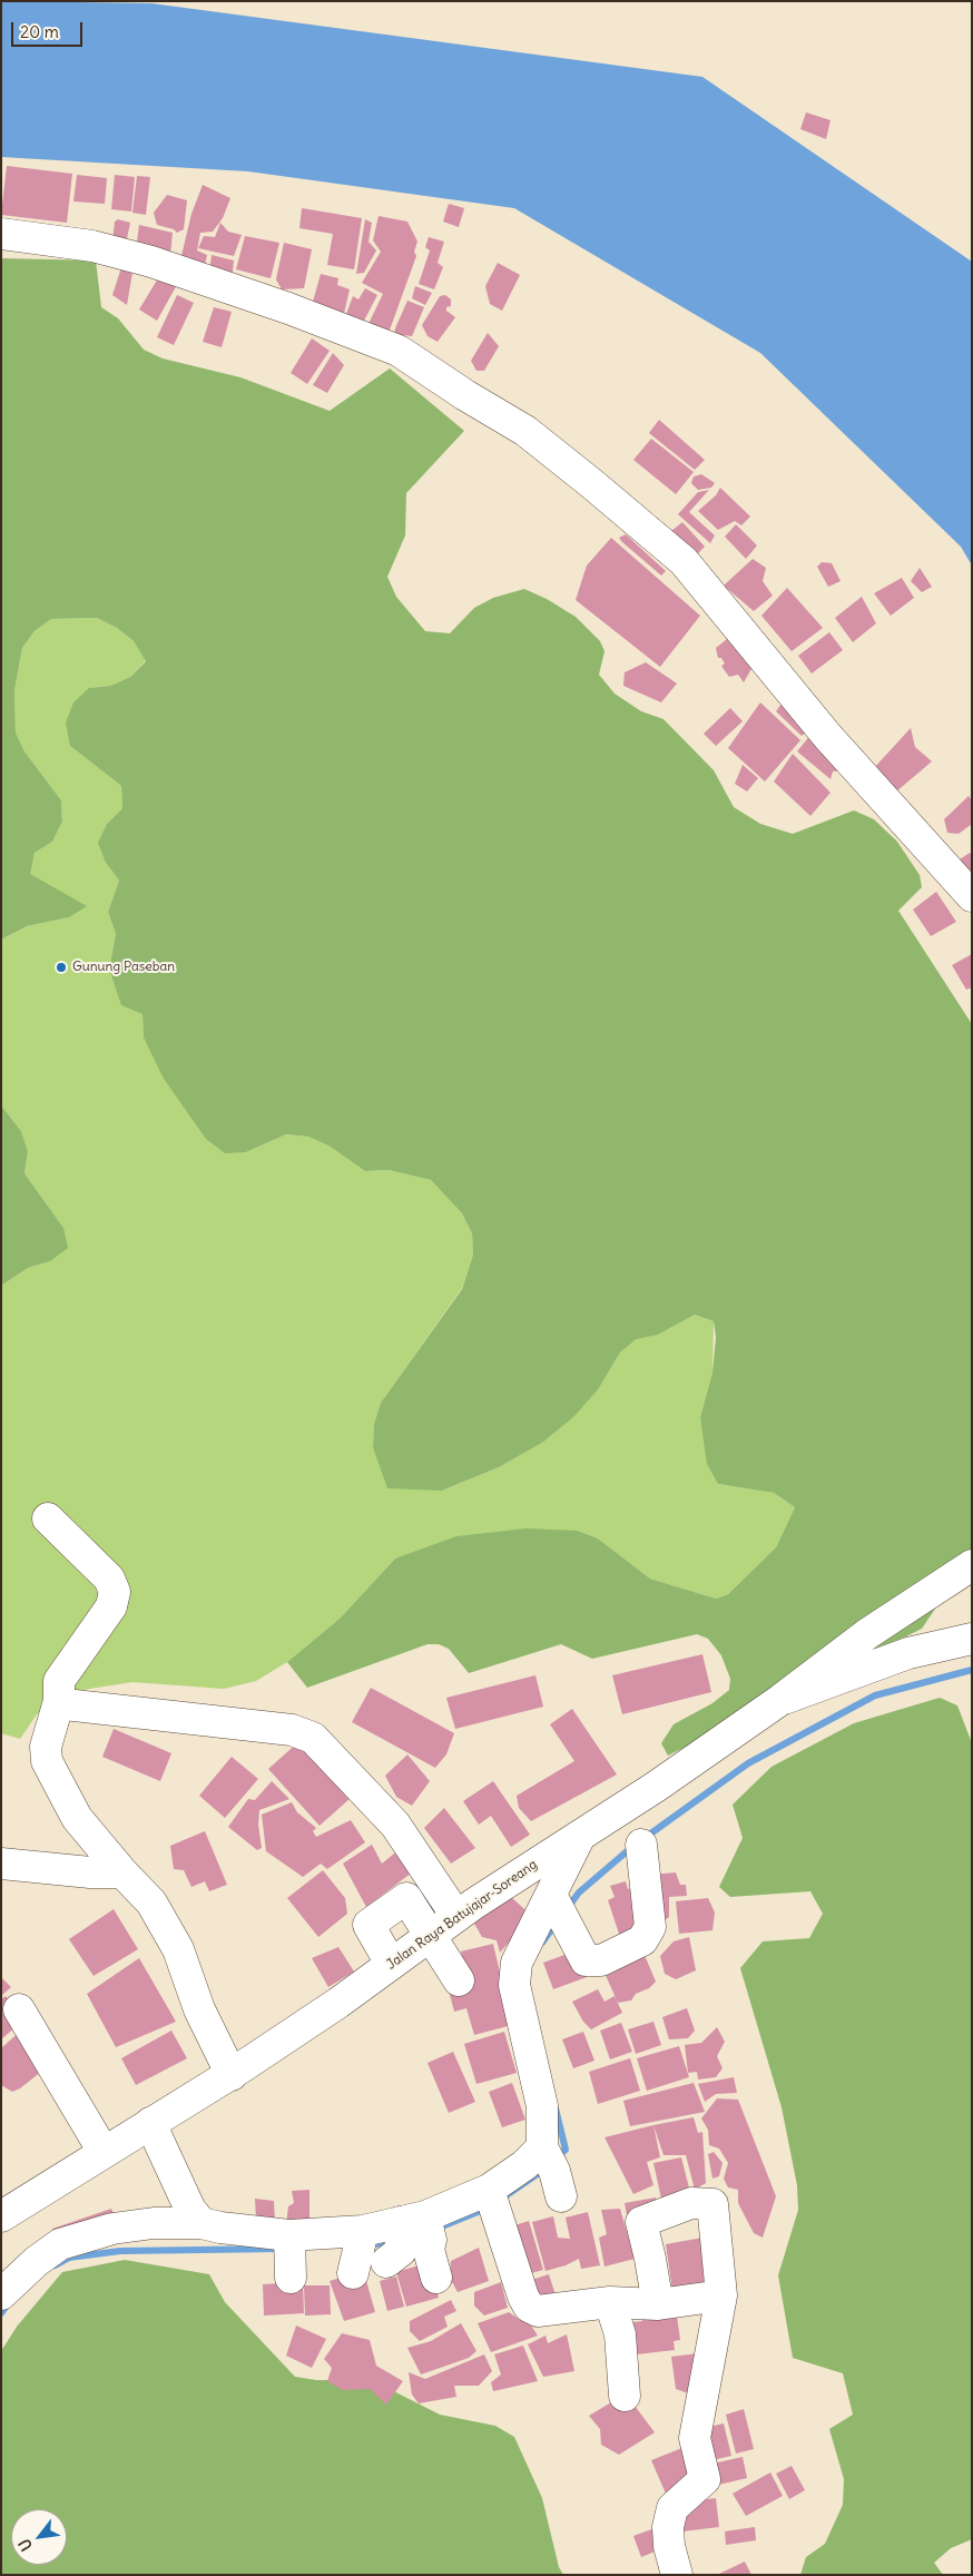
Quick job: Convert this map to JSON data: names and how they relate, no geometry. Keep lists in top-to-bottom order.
{
  "streets": {
    "main road": ["Jalan Raya Batujajar-Soreang"]
  },
  "places": ["Gunung Paseban"],
  "scale_bar": "20 m",
  "north": "bottom left"
}
